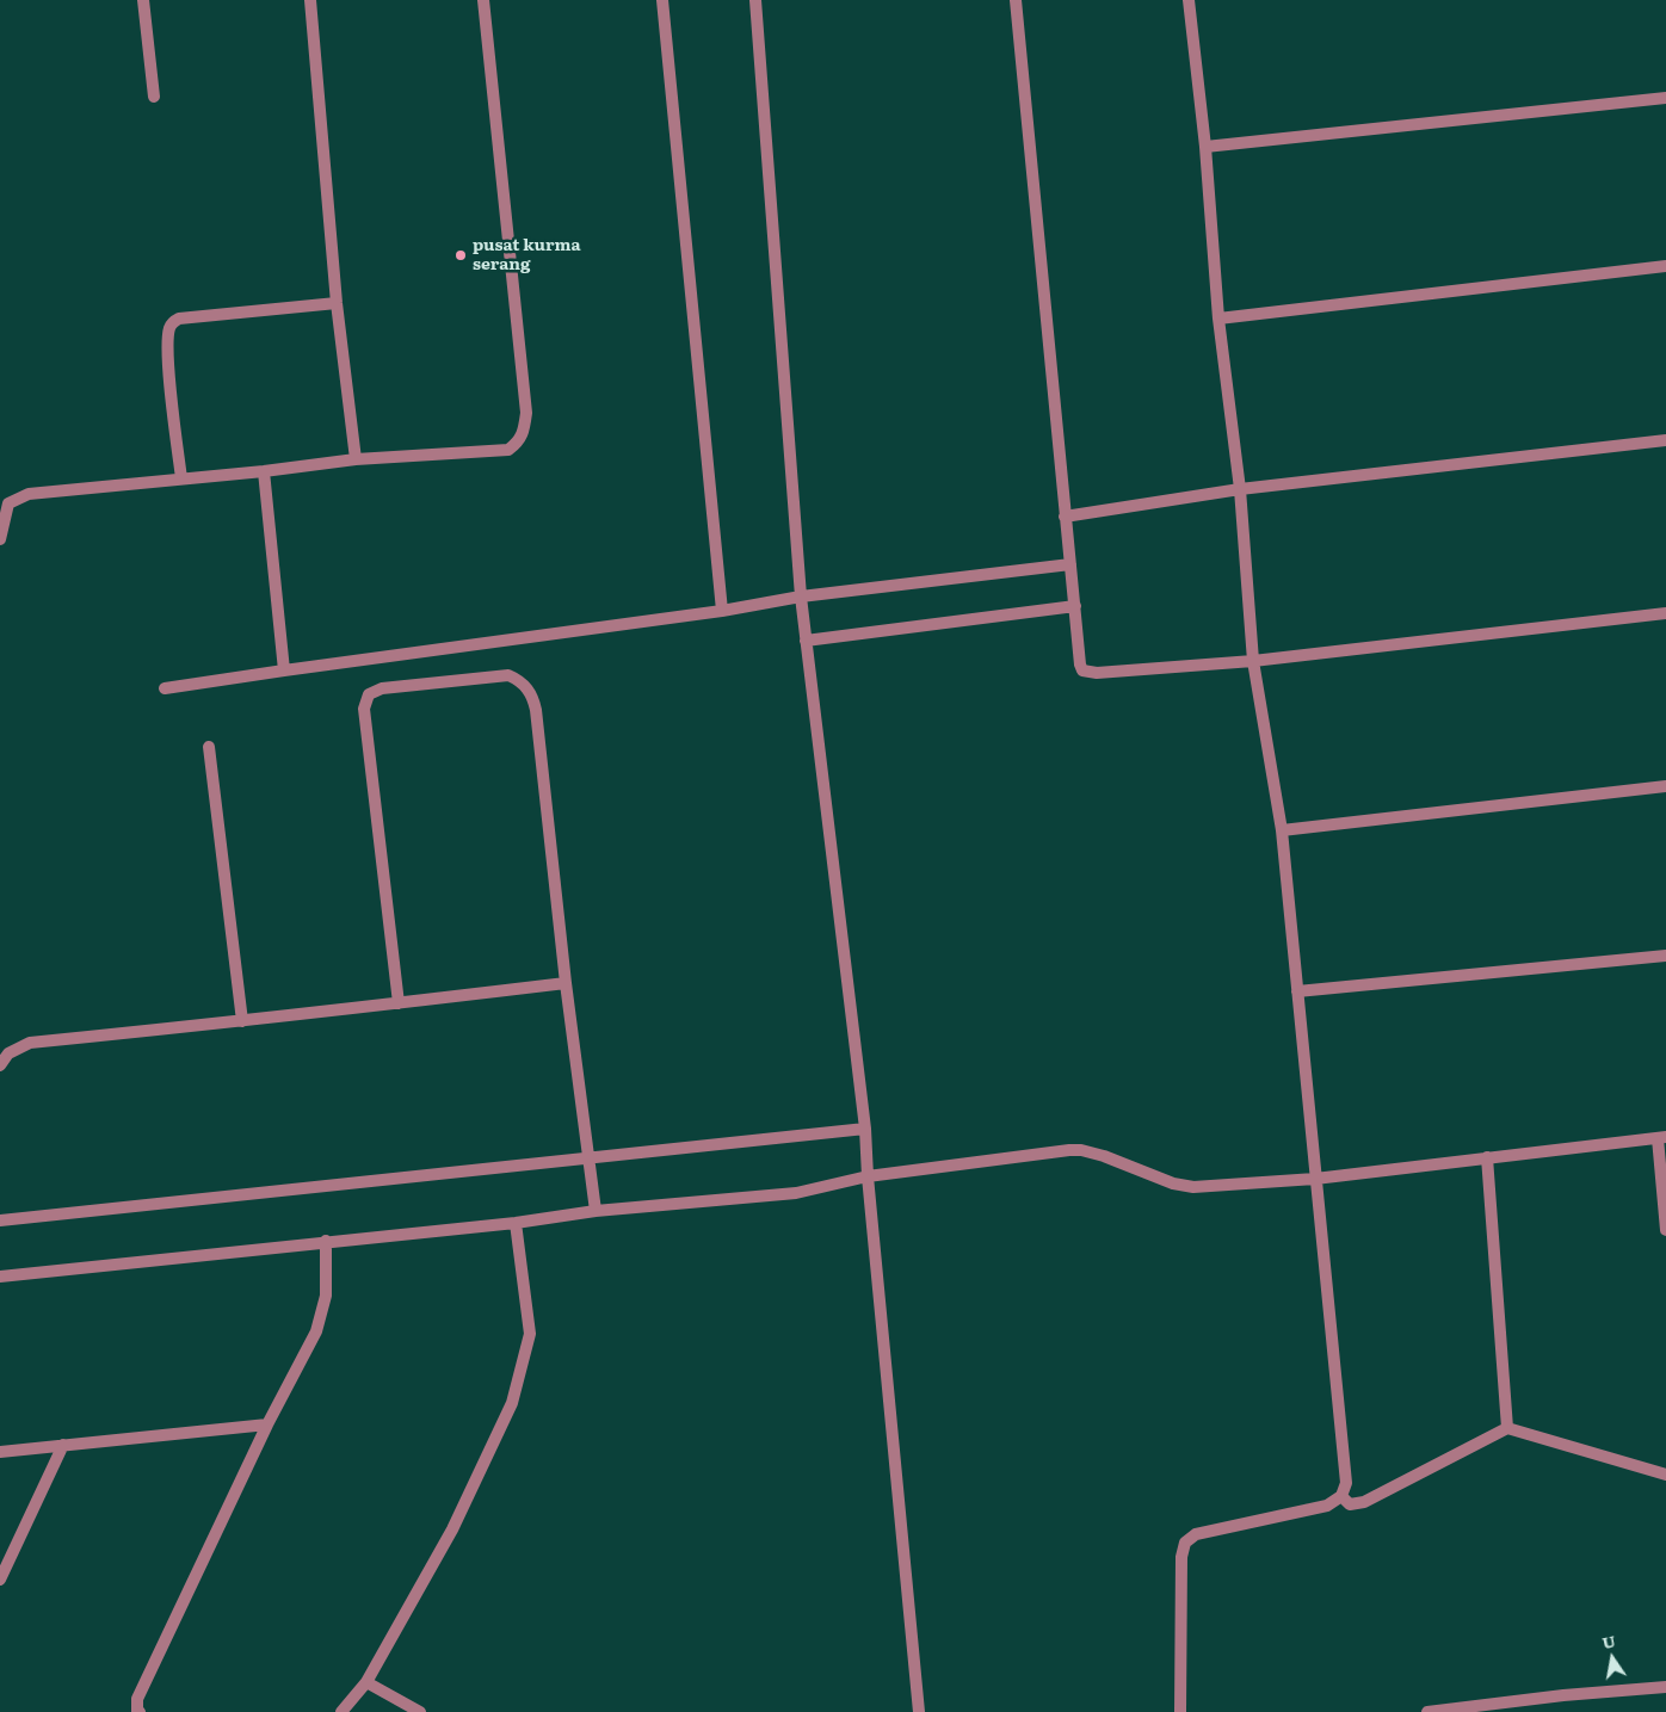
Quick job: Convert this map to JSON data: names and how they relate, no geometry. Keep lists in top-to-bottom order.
{
  "places": ["pusat kurma serang"],
  "north": "top"
}
